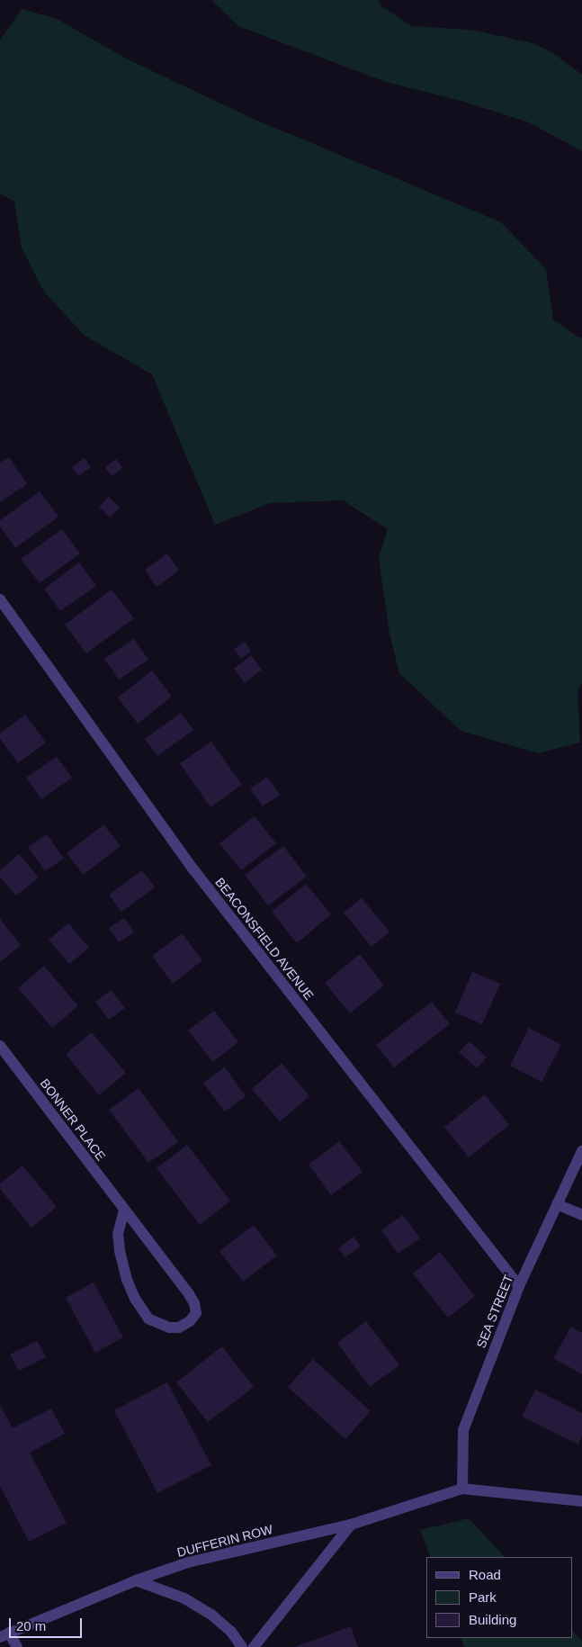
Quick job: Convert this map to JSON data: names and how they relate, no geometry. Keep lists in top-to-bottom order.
{
  "streets": {
    "street": [
      "BEACONSFIELD AVENUE",
      "BONNER PLACE",
      "SEA STREET",
      "DUFFERIN ROW"
    ]
  },
  "crossings": [
    ["BEACONSFIELD AVENUE", "SEA STREET"],
    ["SEA STREET", "DUFFERIN ROW"]
  ],
  "legend": ["Road", "Park", "Building"],
  "scale_bar": "20 m"
}
